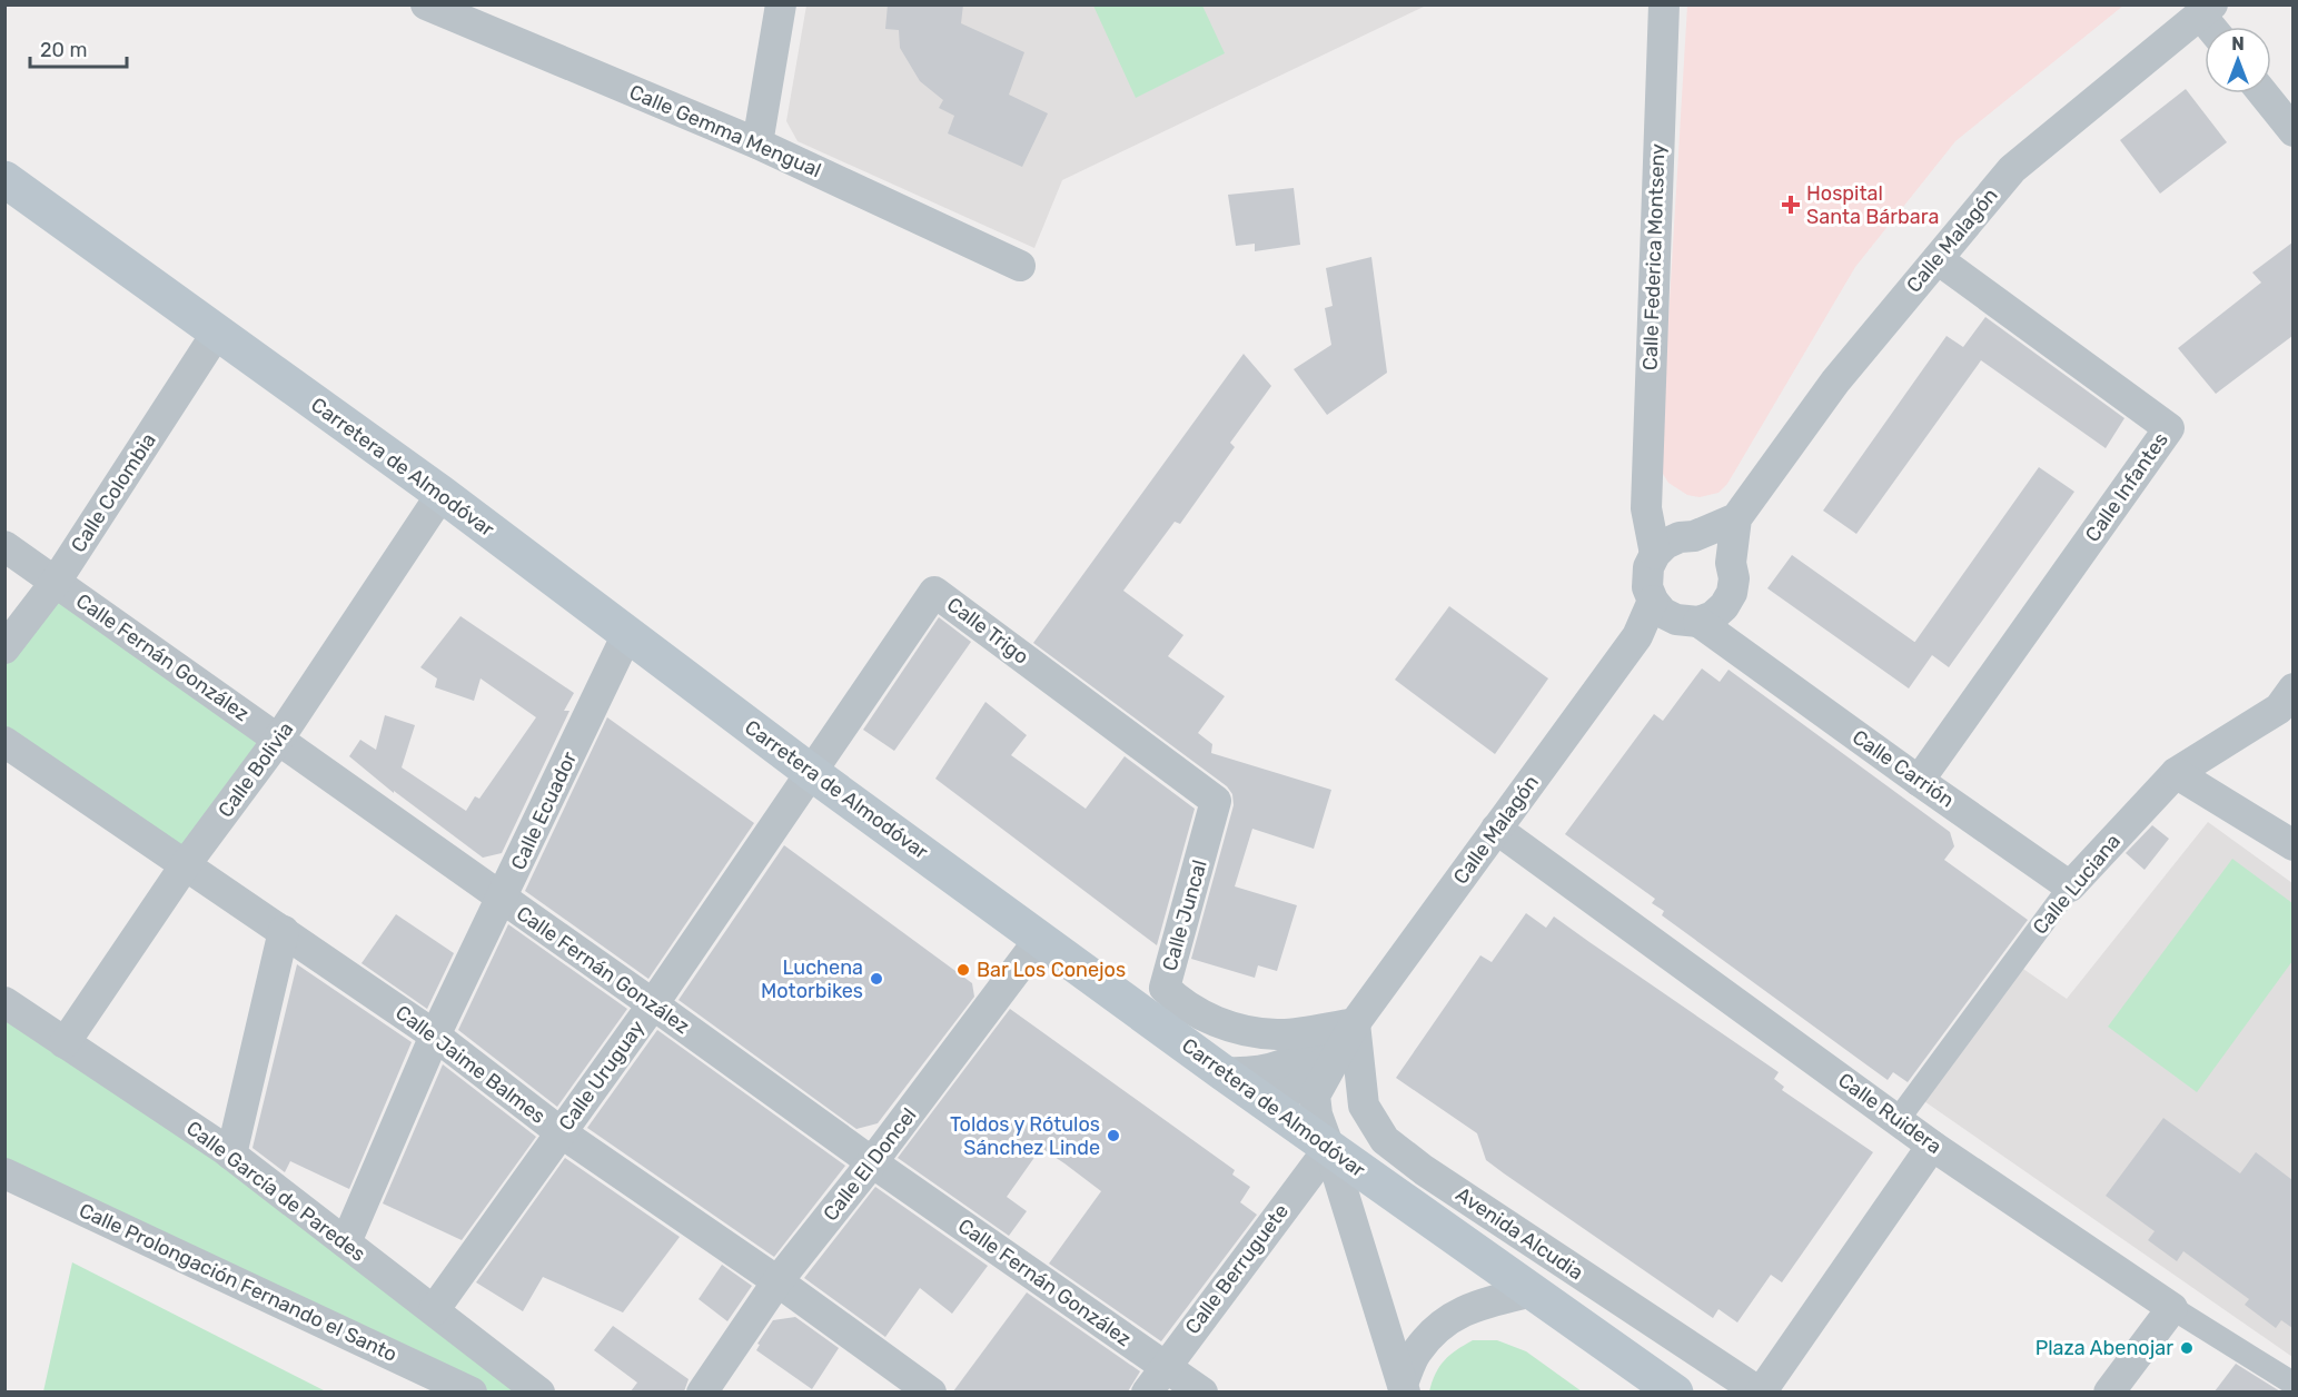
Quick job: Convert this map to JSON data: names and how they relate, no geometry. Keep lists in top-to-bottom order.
{
  "streets": {
    "main road": ["Carretera de Almodóvar"],
    "street": [
      "Calle Gemma Mengual",
      "Calle Malagón",
      "Calle Federica Montseny",
      "Calle Infantes",
      "Calle Colombia",
      "Calle Trigo",
      "Calle Fernán González",
      "Calle Carrión",
      "Calle Bolivia",
      "Calle Ecuador",
      "Calle Luciana",
      "Calle Juncal",
      "Calle Jaime Balmes",
      "Calle Uruguay",
      "Calle Ruidera",
      "Calle El Doncel",
      "Calle García de Paredes",
      "Avenida Alcudia",
      "Calle Berruguete",
      "Calle Prolongación Fernando el Santo"
    ]
  },
  "crossings": [
    ["Calle Malagón", "Calle Federica Montseny"],
    ["Calle Malagón", "Carretera de Almodóvar"],
    ["Calle Malagón", "Calle Infantes"],
    ["Calle Malagón", "Calle Carrión"],
    ["Calle Malagón", "Calle Juncal"],
    ["Calle Malagón", "Calle Ruidera"],
    ["Calle Malagón", "Avenida Alcudia"],
    ["Calle Malagón", "Calle Berruguete"],
    ["Calle Federica Montseny", "Calle Carrión"],
    ["Carretera de Almodóvar", "Calle Colombia"],
    ["Carretera de Almodóvar", "Calle Trigo"],
    ["Carretera de Almodóvar", "Calle Bolivia"],
    ["Carretera de Almodóvar", "Calle Ecuador"],
    ["Carretera de Almodóvar", "Calle Uruguay"],
    ["Carretera de Almodóvar", "Calle El Doncel"],
    ["Carretera de Almodóvar", "Calle Berruguete"],
    ["Calle Infantes", "Calle Carrión"],
    ["Calle Colombia", "Calle Fernán González"],
    ["Calle Trigo", "Calle Juncal"],
    ["Calle Trigo", "Calle Uruguay"],
    ["Calle Fernán González", "Calle Bolivia"],
    ["Calle Fernán González", "Calle Ecuador"],
    ["Calle Fernán González", "Calle Uruguay"],
    ["Calle Fernán González", "Calle El Doncel"],
    ["Calle Fernán González", "Calle Berruguete"],
    ["Calle Carrión", "Calle Luciana"],
    ["Calle Bolivia", "Calle Jaime Balmes"],
    ["Calle Bolivia", "Calle García de Paredes"],
    ["Calle Ecuador", "Calle Jaime Balmes"],
    ["Calle Ecuador", "Calle García de Paredes"],
    ["Calle Luciana", "Calle Ruidera"],
    ["Calle Juncal", "Avenida Alcudia"],
    ["Calle Jaime Balmes", "Calle Uruguay"],
    ["Calle Jaime Balmes", "Calle El Doncel"],
    ["Calle Uruguay", "Calle García de Paredes"]
  ],
  "places": {
    "health": ["Hospital Santa Bárbara"],
    "other": [
      "Bar Los Conejos",
      "Luchena Motorbikes",
      "Toldos y Rótulos Sánchez Linde",
      "Plaza Abenojar"
    ]
  },
  "scale_bar": "20 m",
  "north": "top"
}
